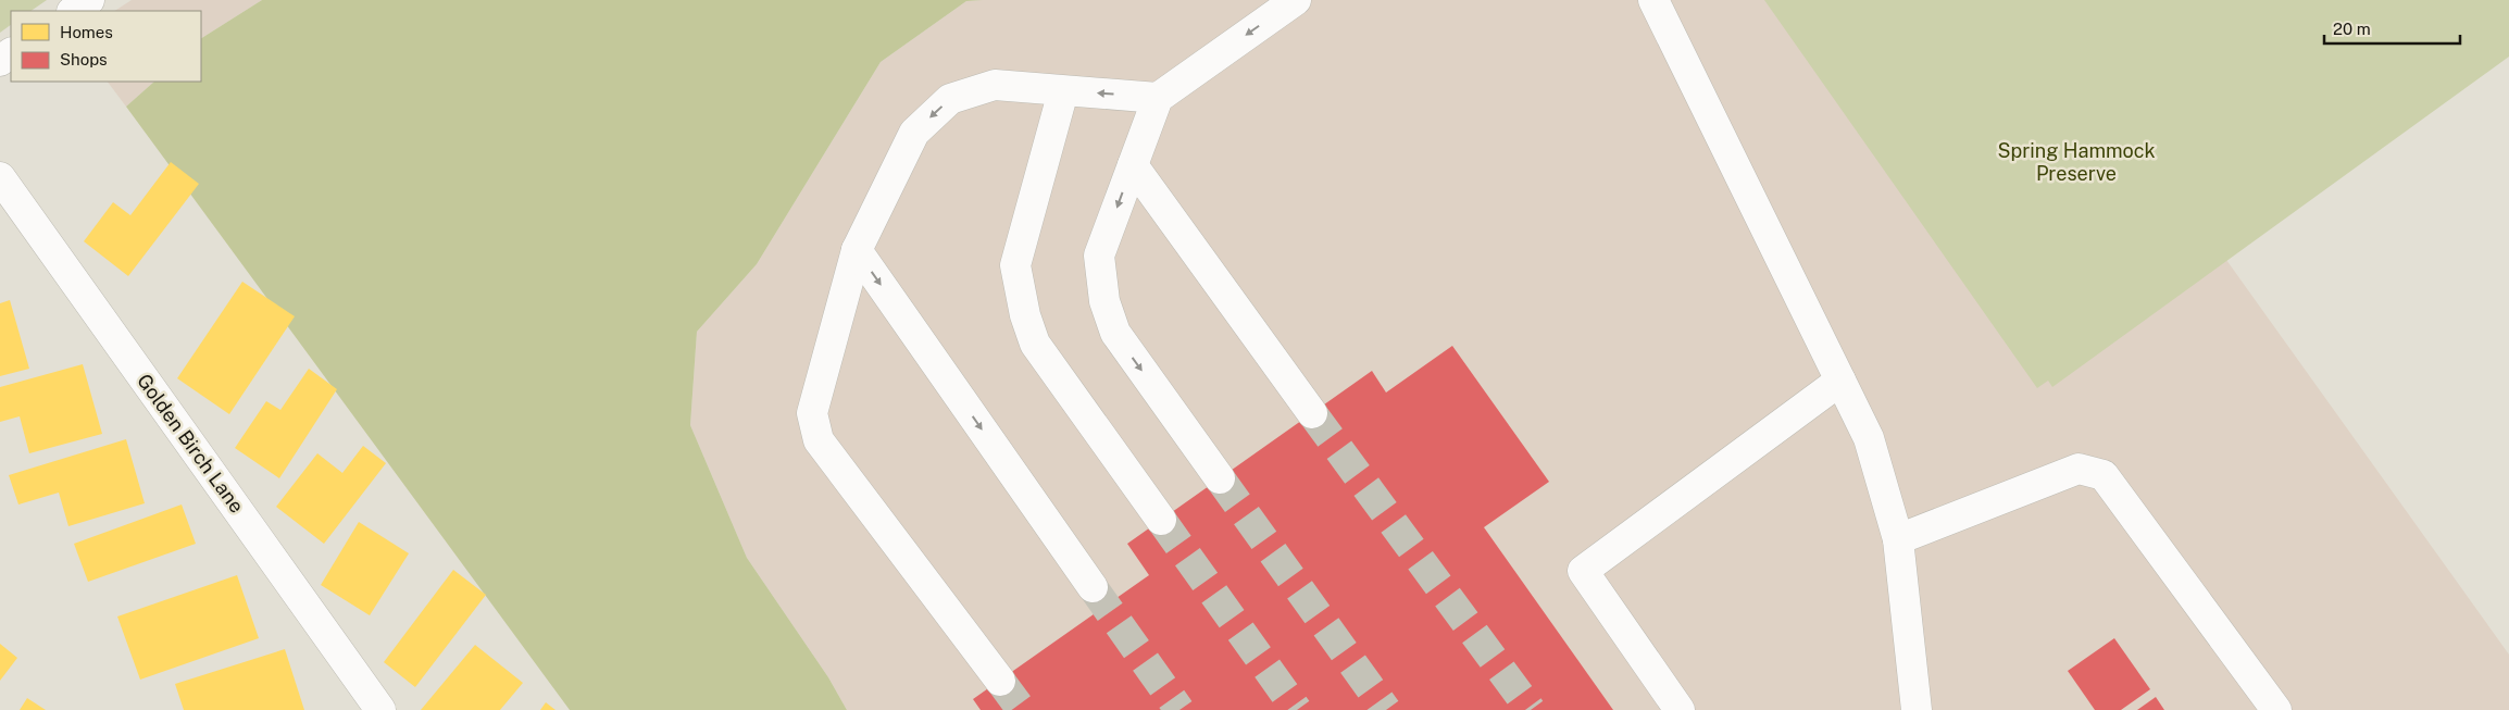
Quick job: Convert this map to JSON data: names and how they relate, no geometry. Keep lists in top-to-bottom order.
{
  "streets": {
    "street": ["Golden Birch Lane"]
  },
  "parks": ["Spring Hammock Preserve"],
  "legend": ["Homes", "Shops"],
  "scale_bar": "20 m"
}
